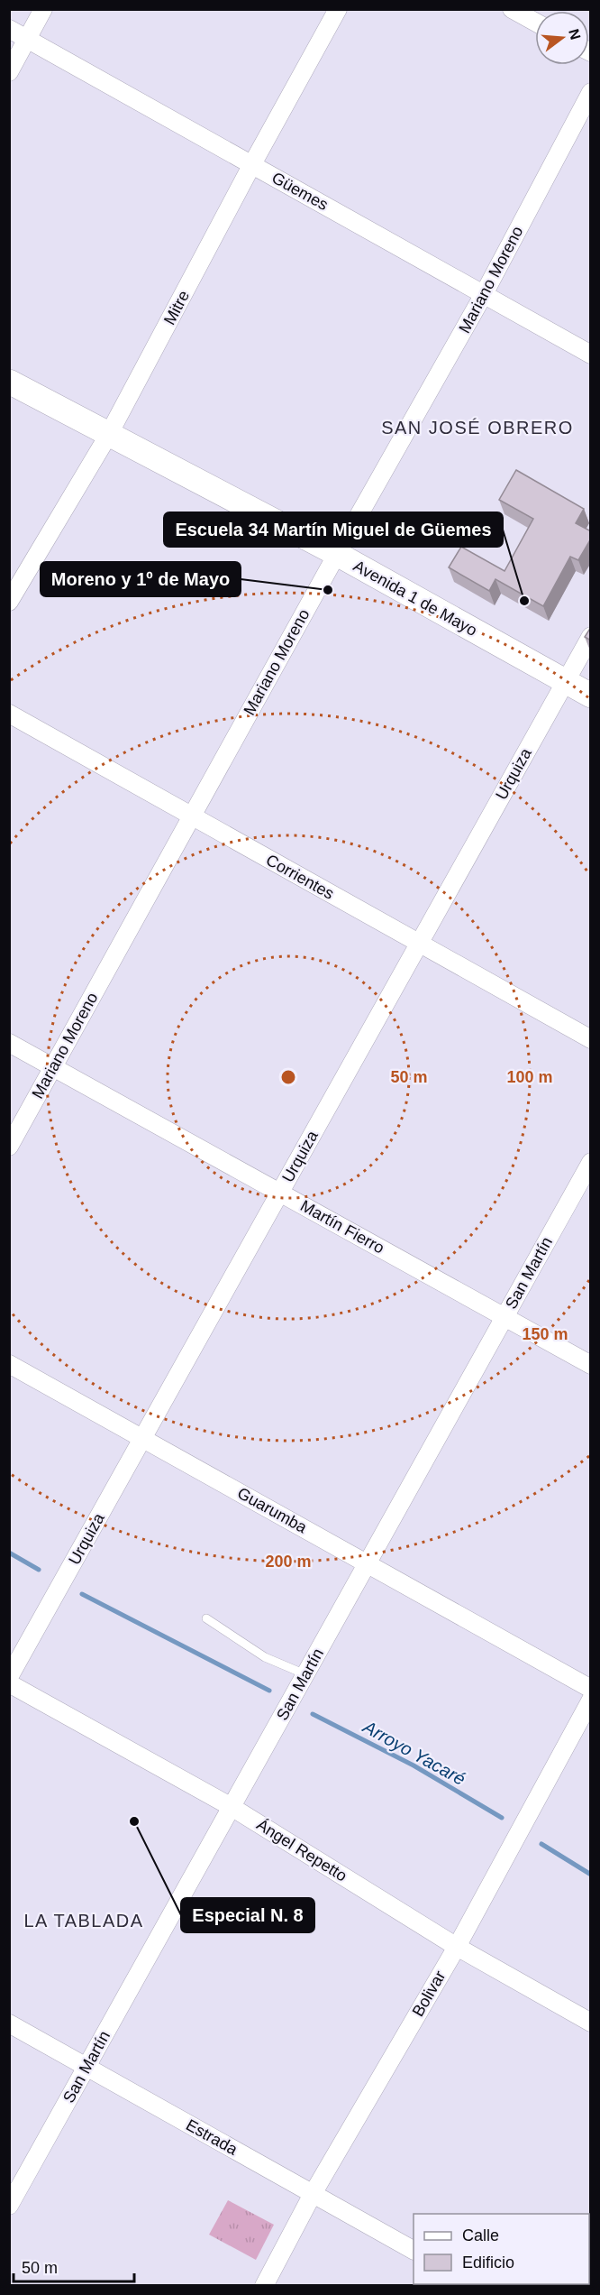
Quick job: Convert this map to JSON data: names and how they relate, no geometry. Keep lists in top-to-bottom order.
{
  "streets": {
    "main road": ["Avenida 1 de Mayo"],
    "street": [
      "Güemes",
      "Mariano Moreno",
      "Mitre",
      "Urquiza",
      "Corrientes",
      "Martín Fierro",
      "San Martín",
      "Guarumba",
      "Ángel Repetto",
      "Bolivar",
      "Estrada"
    ]
  },
  "crossings": [
    ["Güemes", "Mariano Moreno"],
    ["Güemes", "Mitre"],
    ["Mariano Moreno", "Avenida 1 de Mayo"],
    ["Mariano Moreno", "Corrientes"],
    ["Mariano Moreno", "Martín Fierro"],
    ["Mitre", "Avenida 1 de Mayo"],
    ["Avenida 1 de Mayo", "Urquiza"],
    ["Urquiza", "Corrientes"],
    ["Urquiza", "Martín Fierro"],
    ["Urquiza", "Guarumba"],
    ["Martín Fierro", "San Martín"],
    ["San Martín", "Guarumba"],
    ["San Martín", "Ángel Repetto"],
    ["San Martín", "Estrada"],
    ["Ángel Repetto", "Bolivar"],
    ["Bolivar", "Estrada"]
  ],
  "districts": ["SAN JOSÉ OBRERO", "LA TABLADA"],
  "water": ["Arroyo Yacaré"],
  "places": ["Moreno y 1º de Mayo", "Escuela 34 Martín Miguel de Güemes", "Especial N. 8"],
  "legend": ["Calle", "Edificio"],
  "scale_bar": "50 m",
  "north": "right",
  "rings": [
    "50 m",
    "100 m",
    "150 m",
    "200 m"
  ]
}
